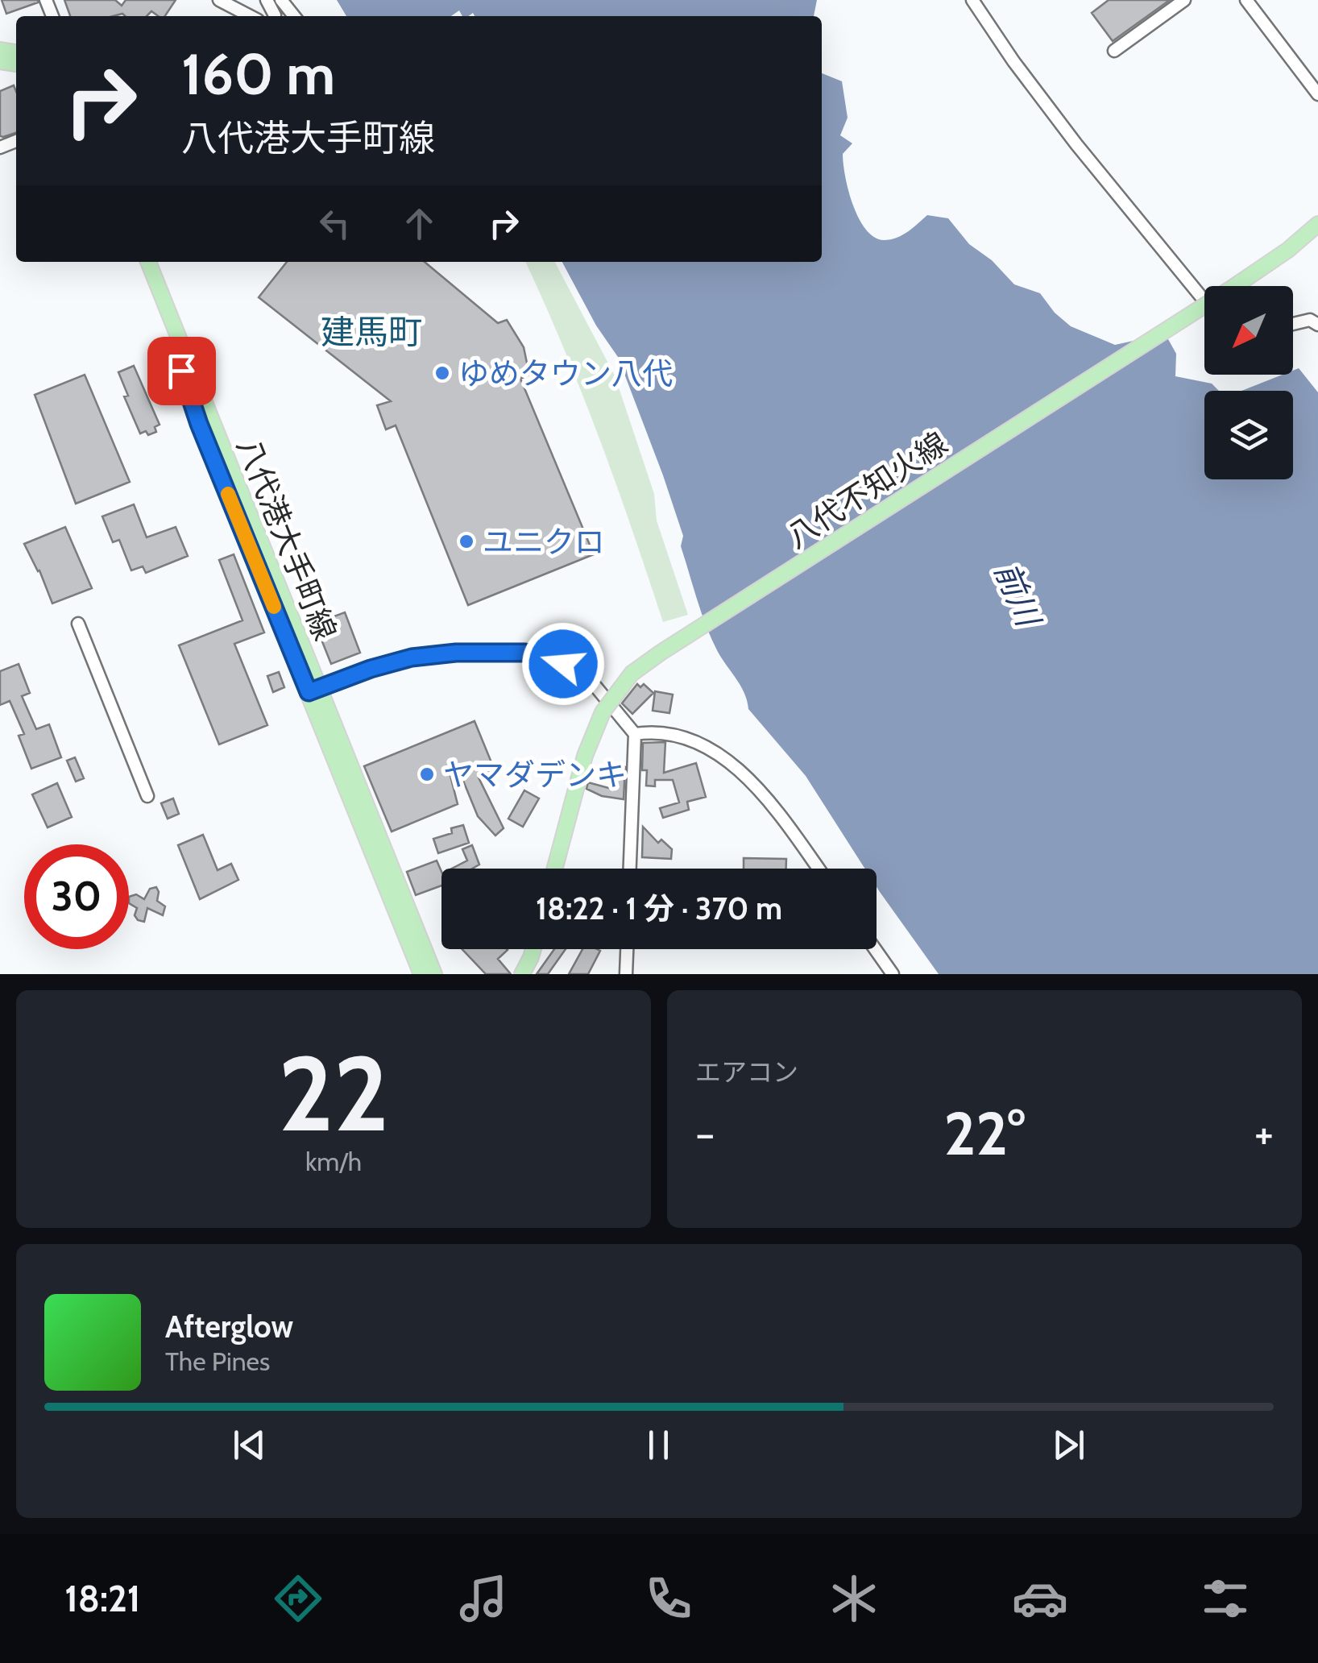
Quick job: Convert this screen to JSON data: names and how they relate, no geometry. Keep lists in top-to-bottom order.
{
  "streets": {
    "main road": ["八代不知火線", "八代港大手町線"]
  },
  "districts": ["建馬町"],
  "water": ["前川"],
  "places": ["ゆめタウン八代", "ユニクロ", "ヤマダデンキ"],
  "north": "bottom left",
  "page": {
    "turn": ["160 m", "八代港大手町線"],
    "limit": "30",
    "trip": "18:22 · 1 分 · 370 m",
    "tile": [
      ["22", "km/h"],
      "エアコン"
    ],
    "heat": ["−", "22°", "+"],
    "song": ["Afterglow", "The Pines"],
    "tabs": "18:21"
  }
}
